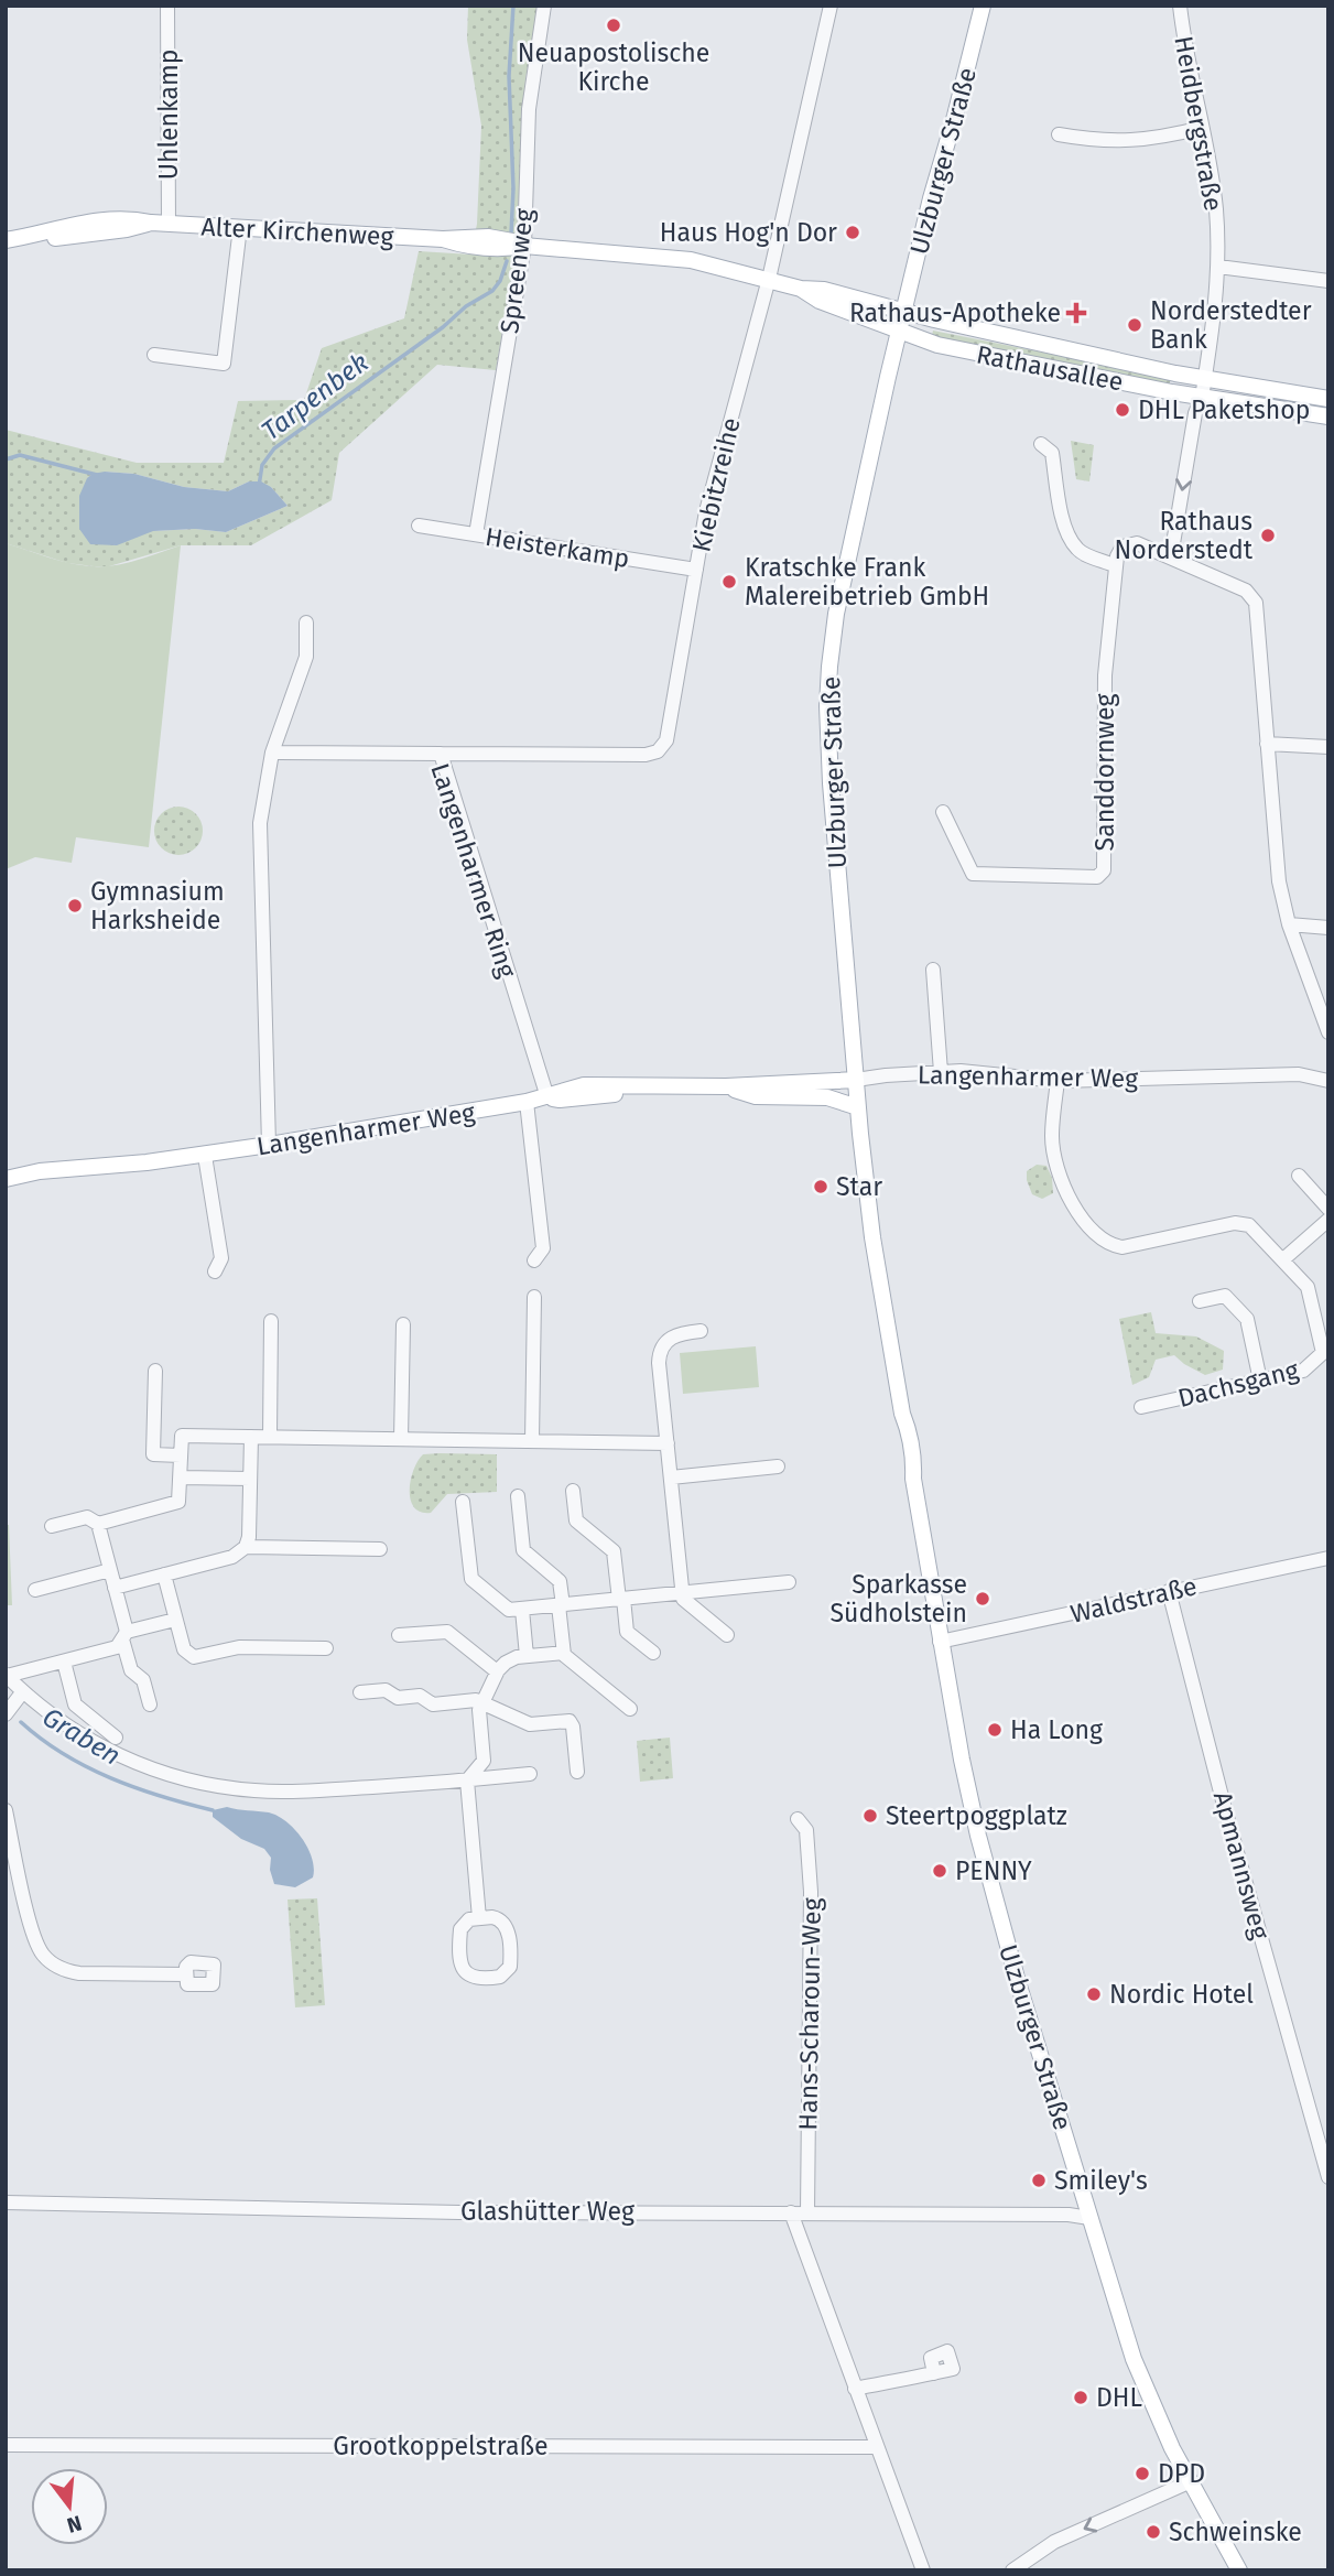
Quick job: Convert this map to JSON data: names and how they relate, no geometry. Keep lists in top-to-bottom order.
{
  "streets": {
    "main road": [
      "Ulzburger Straße",
      "Alter Kirchenweg",
      "Rathausallee",
      "Langenharmer Weg"
    ],
    "street": [
      "Uhlenkamp",
      "Heidbergstraße",
      "Spreenweg",
      "Kiebitzreihe",
      "Heisterkamp",
      "Sanddornweg",
      "Langenharmer Ring",
      "Dachsgang",
      "Waldstraße",
      "Apmannsweg",
      "Hans-Scharoun-Weg",
      "Glashütter Weg",
      "Grootkoppelstraße"
    ]
  },
  "crossings": [
    ["Uhlenkamp", "Alter Kirchenweg"],
    ["Heidbergstraße", "Rathausallee"],
    ["Ulzburger Straße", "Alter Kirchenweg"],
    ["Ulzburger Straße", "Rathausallee"],
    ["Ulzburger Straße", "Langenharmer Weg"],
    ["Ulzburger Straße", "Waldstraße"],
    ["Ulzburger Straße", "Glashütter Weg"],
    ["Alter Kirchenweg", "Spreenweg"],
    ["Alter Kirchenweg", "Rathausallee"],
    ["Alter Kirchenweg", "Kiebitzreihe"],
    ["Spreenweg", "Heisterkamp"],
    ["Kiebitzreihe", "Heisterkamp"],
    ["Kiebitzreihe", "Langenharmer Ring"],
    ["Langenharmer Ring", "Langenharmer Weg"],
    ["Waldstraße", "Apmannsweg"],
    ["Hans-Scharoun-Weg", "Glashütter Weg"]
  ],
  "water": ["Tarpenbek", "Graben"],
  "places": {
    "other": [
      "Neuapostolische Kirche",
      "Haus Hog'n Dor",
      "Norderstedter Bank",
      "DHL Paketshop",
      "Rathaus Norderstedt",
      "Kratschke Frank Malereibetrieb GmbH",
      "Gymnasium Harksheide",
      "Star",
      "Sparkasse Südholstein",
      "Ha Long",
      "Steertpoggplatz",
      "PENNY",
      "Nordic Hotel",
      "Smiley's",
      "DHL",
      "DPD",
      "Schweinske"
    ],
    "health": ["Rathaus-Apotheke"]
  },
  "north": "bottom"
}
